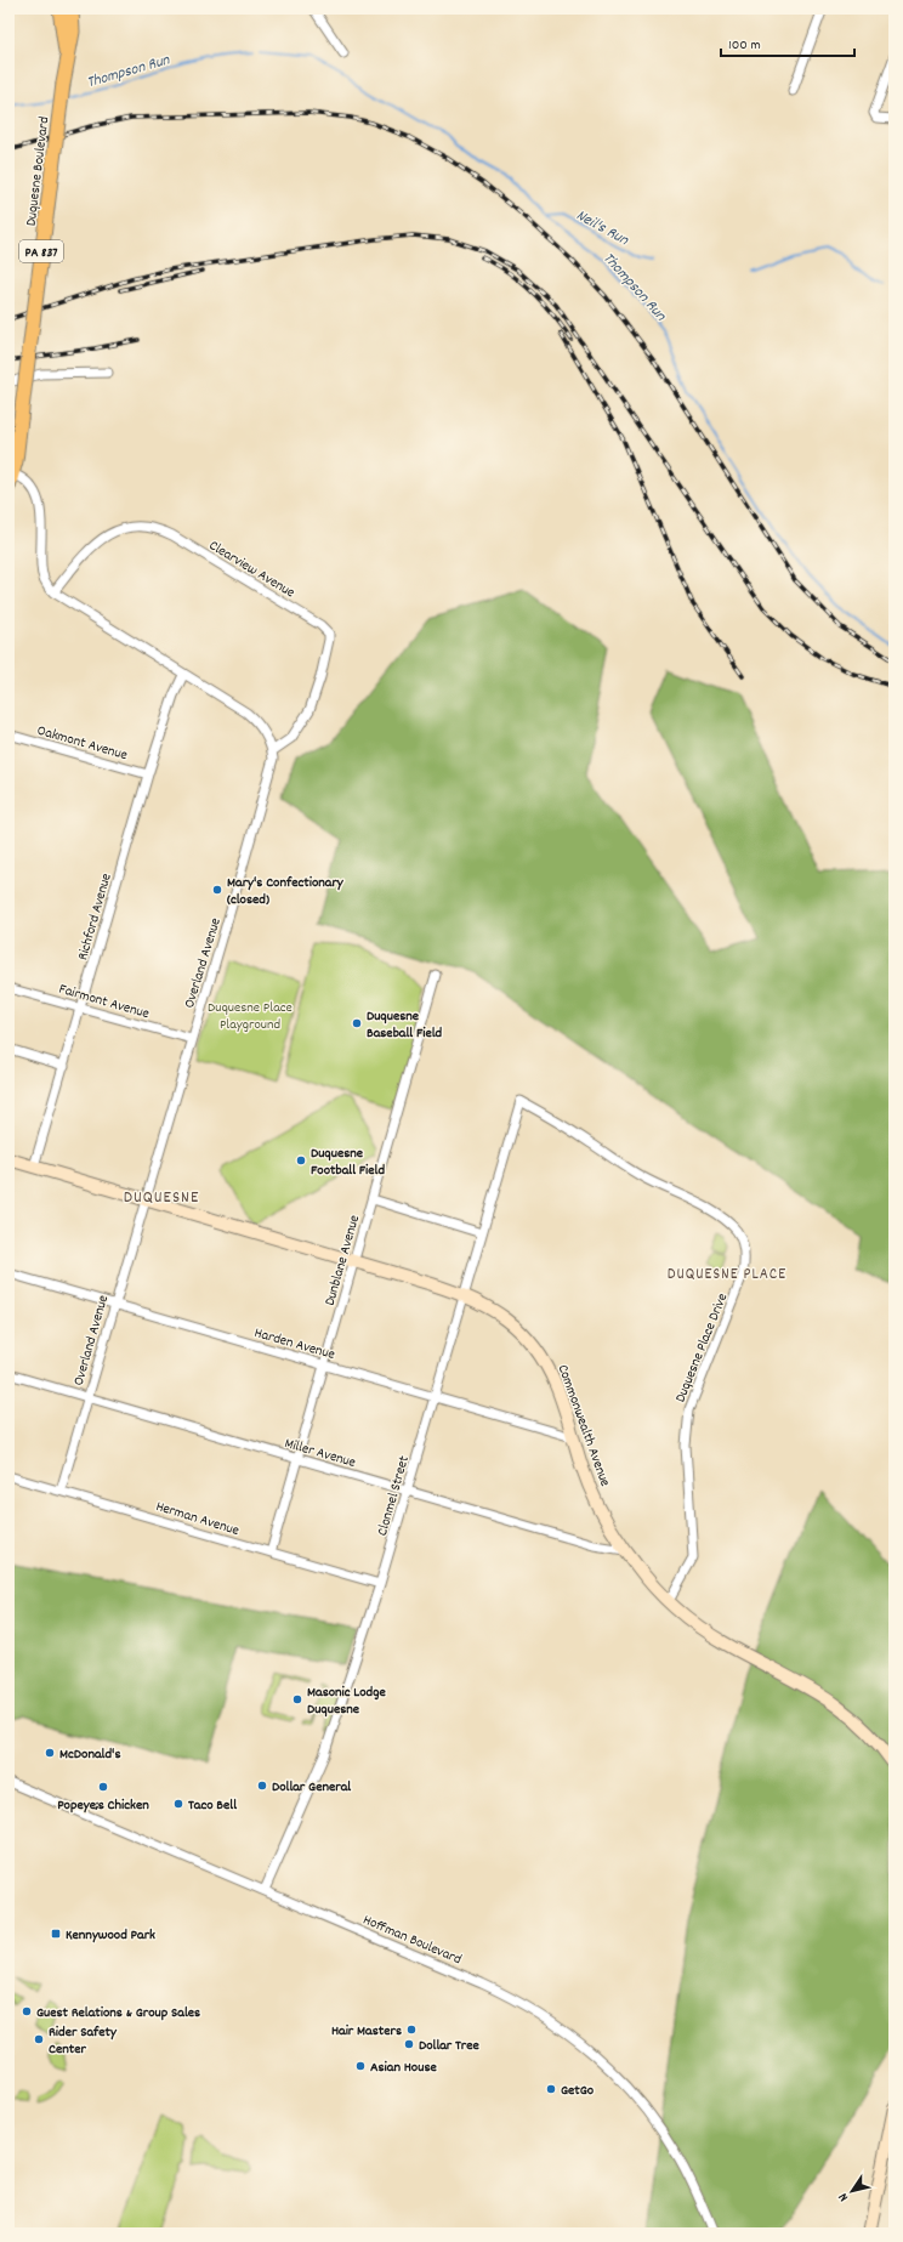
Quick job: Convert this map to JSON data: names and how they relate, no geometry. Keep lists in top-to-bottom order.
{
  "streets": {
    "main road": ["Duquesne Boulevard", "PA 837"],
    "street": [
      "Clearview Avenue",
      "Oakmont Avenue",
      "Richford Avenue",
      "Overland Avenue",
      "Fairmont Avenue",
      "Dunblane Avenue",
      "Harden Avenue",
      "Duquesne Place Drive",
      "Commonwealth Avenue",
      "Miller Avenue",
      "Clonmel Street",
      "Herman Avenue",
      "Hoffman Boulevard"
    ]
  },
  "crossings": [
    ["Clearview Avenue", "Overland Avenue"],
    ["Oakmont Avenue", "Richford Avenue"],
    ["Richford Avenue", "Overland Avenue"],
    ["Richford Avenue", "Fairmont Avenue"],
    ["Richford Avenue", "Commonwealth Avenue"],
    ["Overland Avenue", "Fairmont Avenue"],
    ["Overland Avenue", "Harden Avenue"],
    ["Overland Avenue", "Commonwealth Avenue"],
    ["Overland Avenue", "Miller Avenue"],
    ["Overland Avenue", "Herman Avenue"],
    ["Dunblane Avenue", "Harden Avenue"],
    ["Dunblane Avenue", "Commonwealth Avenue"],
    ["Dunblane Avenue", "Miller Avenue"],
    ["Dunblane Avenue", "Herman Avenue"],
    ["Harden Avenue", "Commonwealth Avenue"],
    ["Harden Avenue", "Clonmel Street"],
    ["Duquesne Place Drive", "Commonwealth Avenue"],
    ["Duquesne Place Drive", "Clonmel Street"],
    ["Commonwealth Avenue", "Miller Avenue"],
    ["Commonwealth Avenue", "Clonmel Street"],
    ["Miller Avenue", "Clonmel Street"],
    ["Clonmel Street", "Herman Avenue"],
    ["Clonmel Street", "Hoffman Boulevard"]
  ],
  "districts": ["DUQUESNE", "DUQUESNE PLACE"],
  "water": ["Thompson Run", "Neil's Run"],
  "parks": ["Duquesne Place Playground"],
  "places": {
    "other": [
      "Mary's Confectionary (closed)",
      "Duquesne Baseball Field",
      "Duquesne Football Field",
      "Masonic Lodge Duquesne",
      "McDonald's",
      "Dollar General",
      "Popeye;s Chicken",
      "Taco Bell",
      "Guest Relations & Group Sales",
      "Hair Masters",
      "Rider Safety Center",
      "Dollar Tree",
      "Asian House",
      "GetGo"
    ],
    "transit": ["Kennywood Park"]
  },
  "scale_bar": "100 m",
  "north": "bottom left"
}
